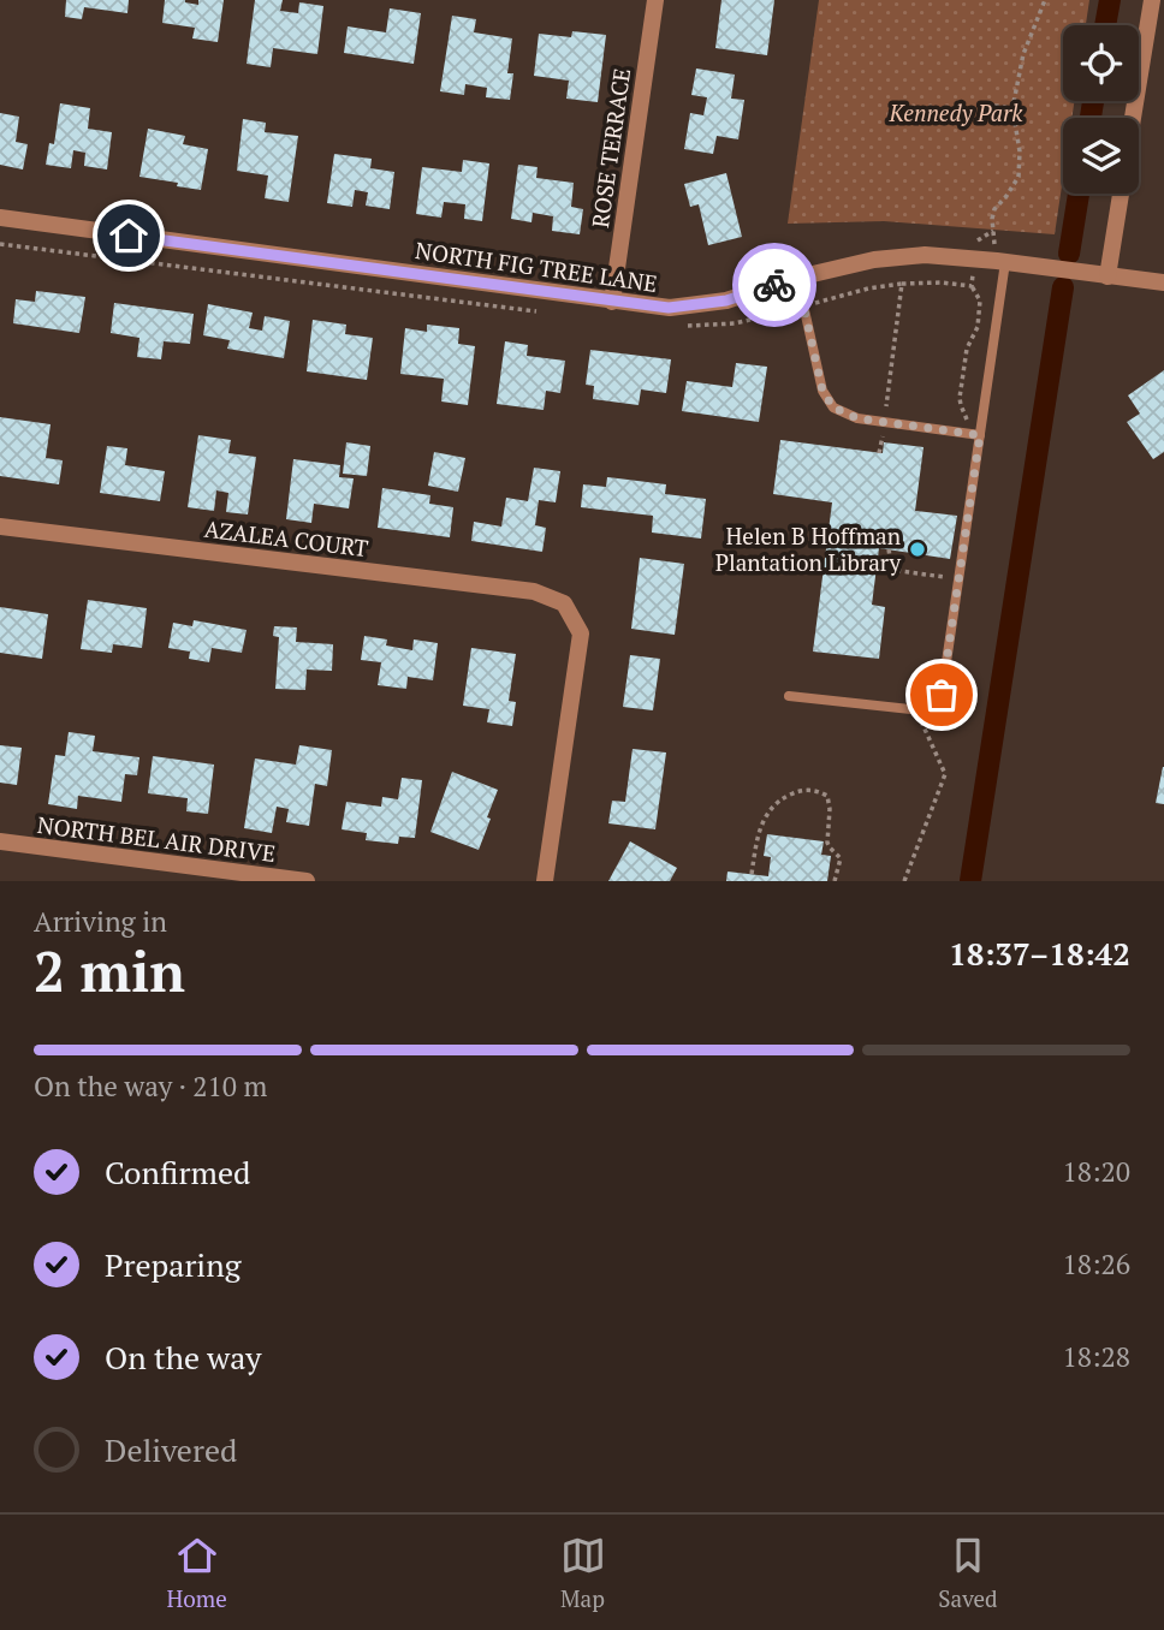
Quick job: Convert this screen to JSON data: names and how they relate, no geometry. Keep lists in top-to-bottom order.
{
  "streets": {
    "street": [
      "ROSE TERRACE",
      "NORTH FIG TREE LANE",
      "AZALEA COURT",
      "NORTH BEL AIR DRIVE"
    ]
  },
  "crossings": [
    ["ROSE TERRACE", "NORTH FIG TREE LANE"]
  ],
  "parks": ["Kennedy Park"],
  "places": ["Helen B Hoffman Plantation Library"],
  "page": {
    "heading": ["2 min", "Arriving in", "18:37–18:42"],
    "bar": "On the way · 210 m",
    "list": [
      ["Confirmed", "18:20"],
      ["Preparing", "18:26"],
      ["On the way", "18:28"],
      "Delivered"
    ],
    "tabs": ["Home", "Map", "Saved"]
  }
}
